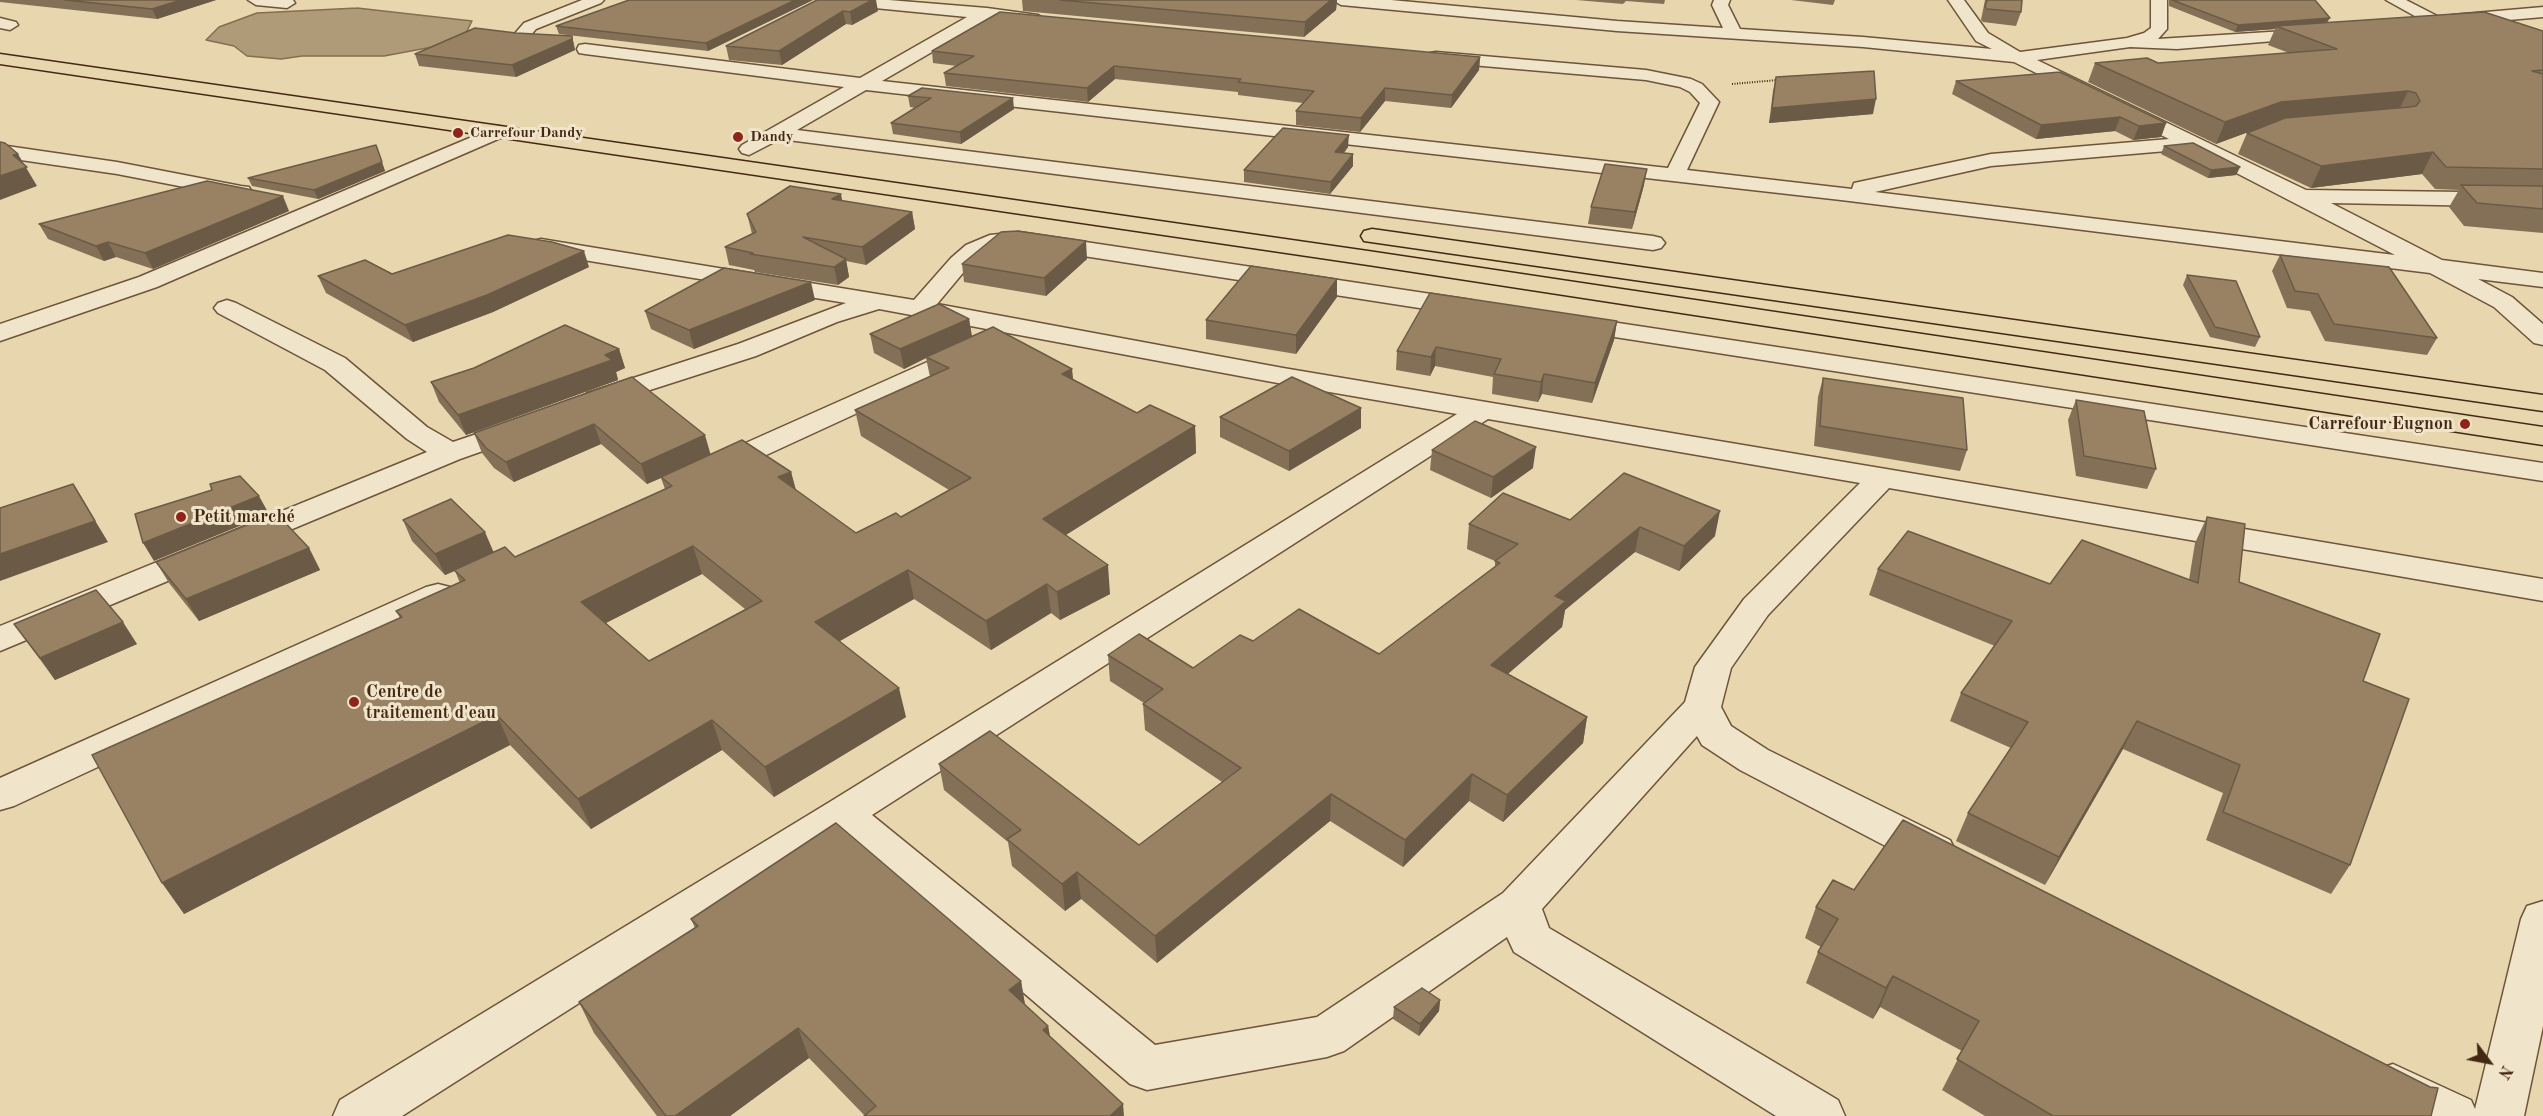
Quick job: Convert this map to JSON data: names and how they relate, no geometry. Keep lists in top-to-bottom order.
{
  "places": [
    "Carrefour Dandy",
    "Dandy",
    "Carrefour Eugnon",
    "Petit marché",
    "Centre de traitement d'eau"
  ],
  "north": "bottom right"
}
